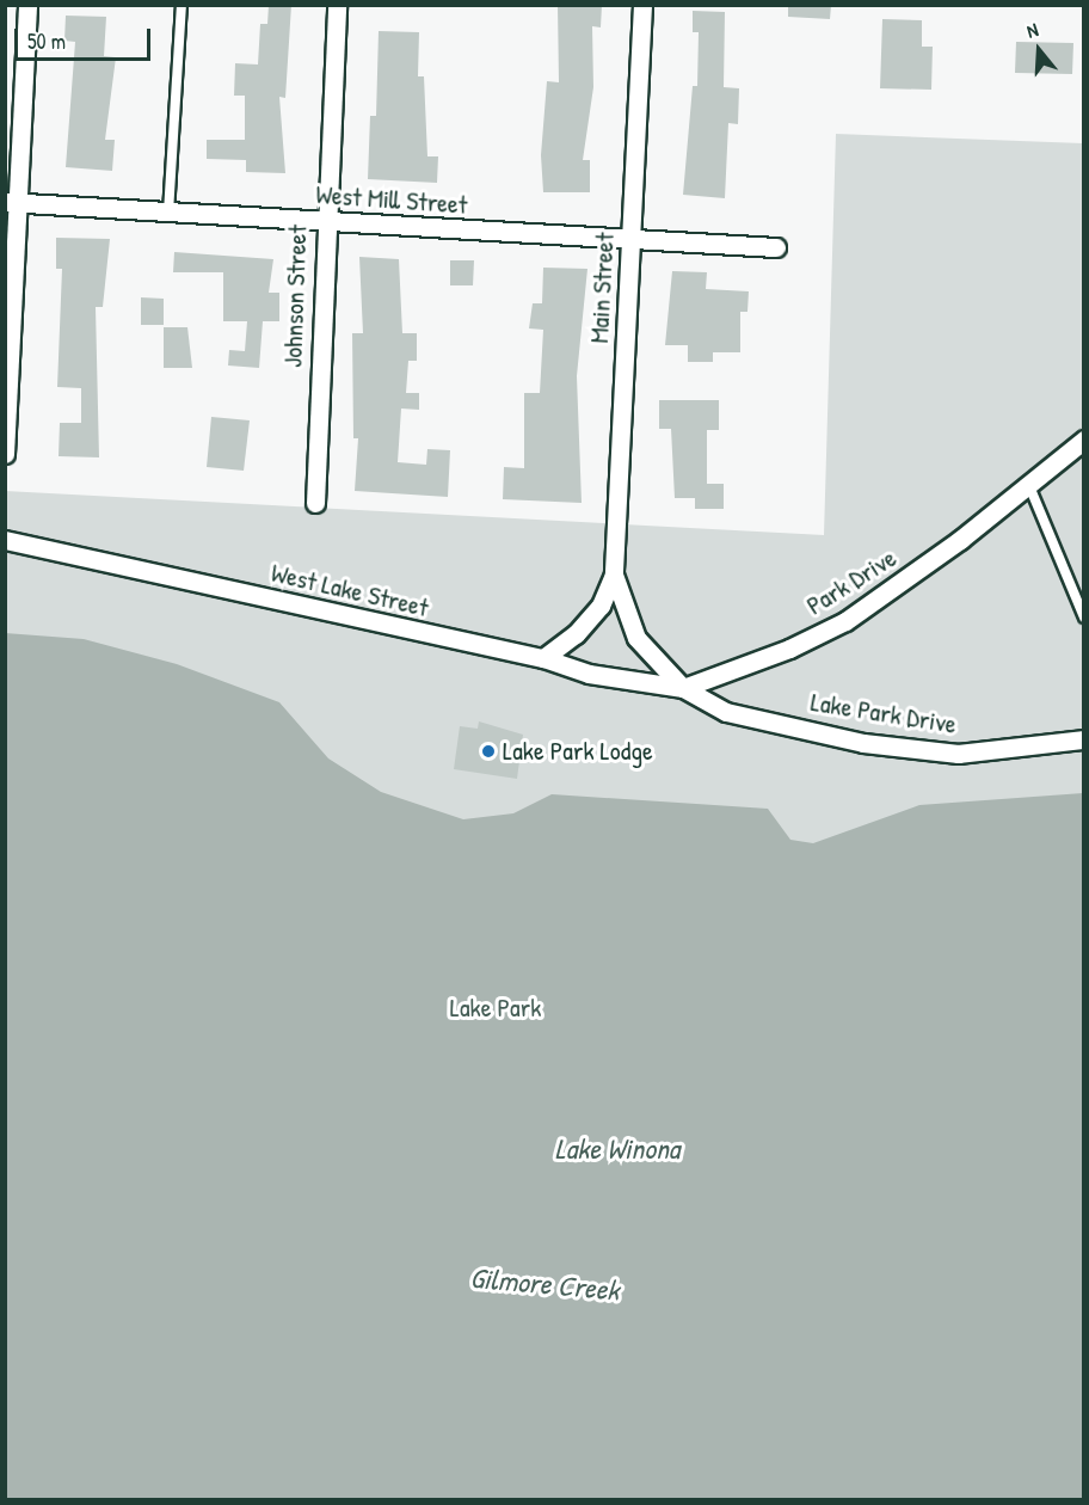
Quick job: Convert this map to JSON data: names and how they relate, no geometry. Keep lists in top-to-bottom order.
{
  "streets": {
    "street": [
      "West Mill Street",
      "Main Street",
      "Johnson Street",
      "Park Drive",
      "West Lake Street",
      "Lake Park Drive"
    ]
  },
  "crossings": [
    ["West Mill Street", "Main Street"],
    ["West Mill Street", "Johnson Street"],
    ["Main Street", "Park Drive"],
    ["Main Street", "West Lake Street"],
    ["Main Street", "Lake Park Drive"],
    ["Park Drive", "West Lake Street"],
    ["Park Drive", "Lake Park Drive"],
    ["West Lake Street", "Lake Park Drive"]
  ],
  "water": ["Lake Winona", "Gilmore Creek"],
  "parks": ["Lake Park"],
  "places": ["Lake Park Lodge"],
  "scale_bar": "50 m",
  "north": "top"
}
